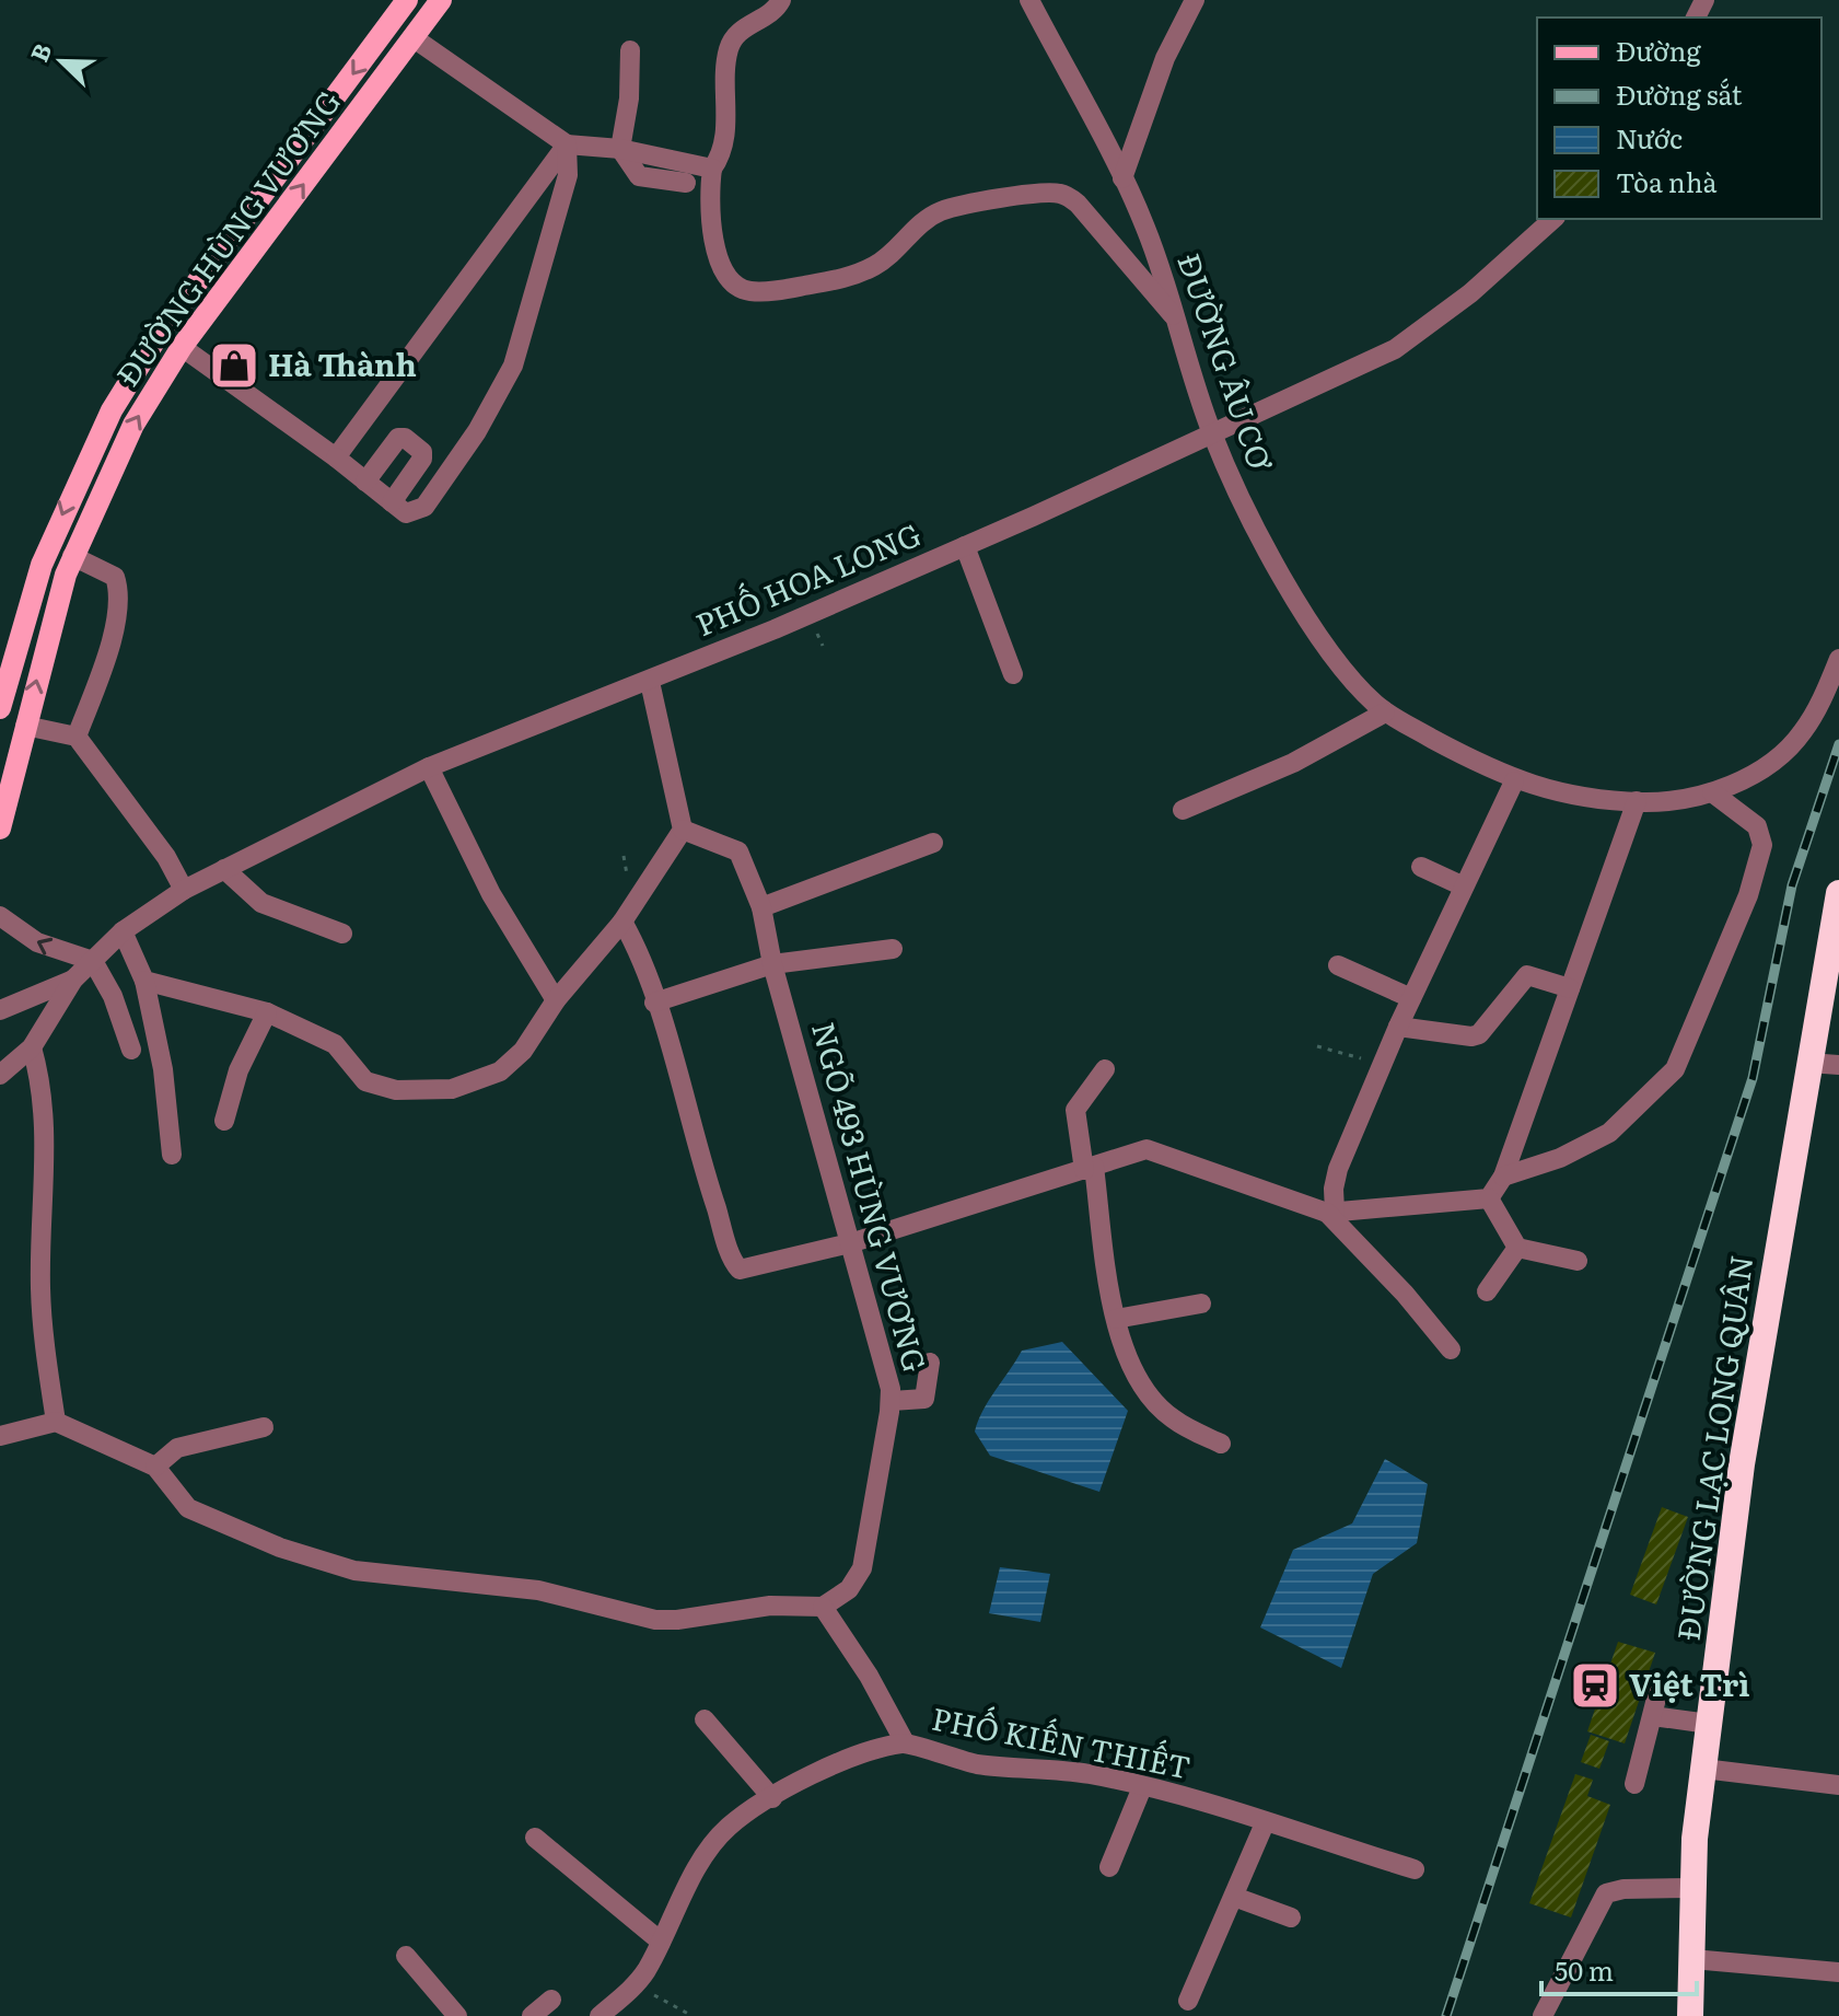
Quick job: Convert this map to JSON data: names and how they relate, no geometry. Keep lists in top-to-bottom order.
{
  "streets": {
    "highway": ["ĐƯỜNG LẠC LONG QUÂN"],
    "main road": ["ĐƯỜNG HÙNG VƯƠNG"],
    "street": [
      "ĐƯỜNG ÂU CƠ",
      "PHỐ HOA LONG",
      "NGÕ 493 HÙNG VƯƠNG",
      "PHỐ KIẾN THIẾT"
    ]
  },
  "crossings": [
    ["ĐƯỜNG ÂU CƠ", "PHỐ HOA LONG"]
  ],
  "places": {
    "shop": ["Hà Thành"],
    "station": ["Việt Trì"]
  },
  "legend": [
    "Đường",
    "Đường sắt",
    "Nước",
    "Tòa nhà"
  ],
  "scale_bar": "50 m",
  "north": "top left"
}
